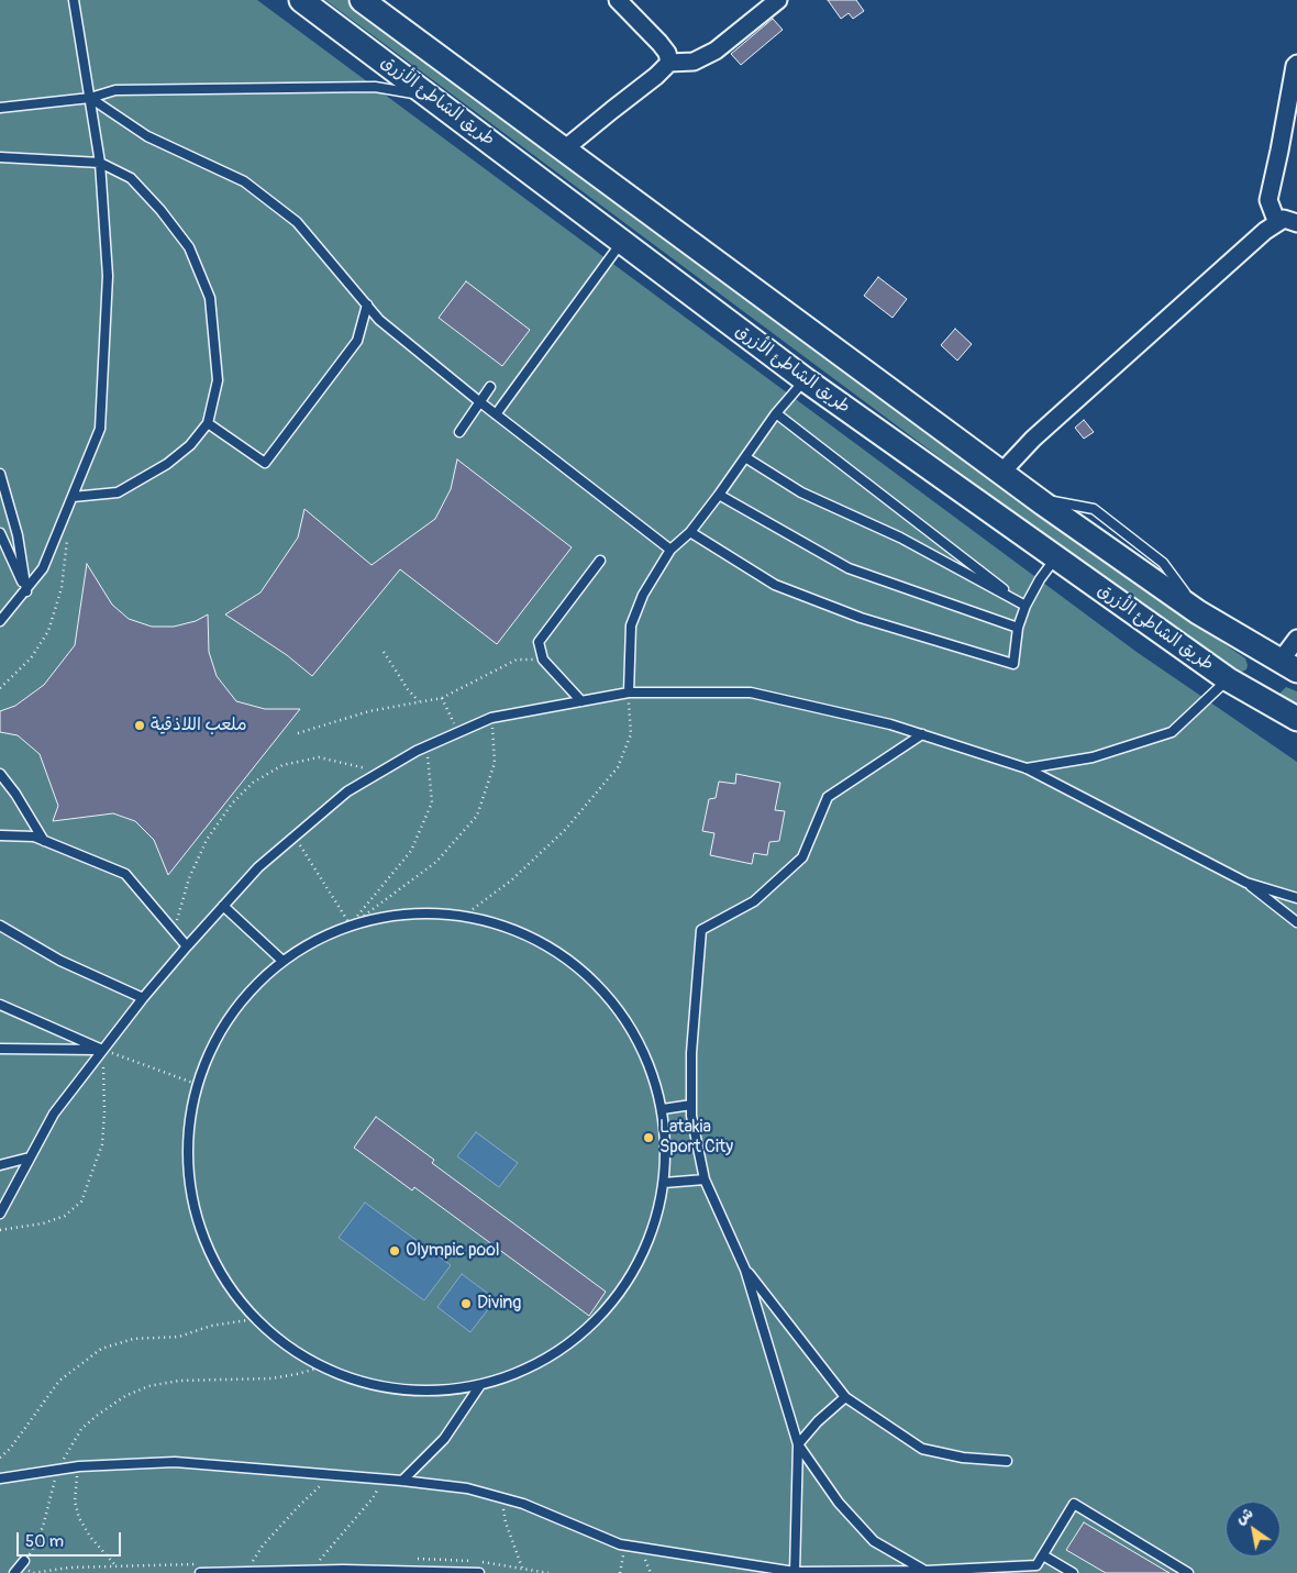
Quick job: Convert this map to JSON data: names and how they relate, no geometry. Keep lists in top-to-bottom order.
{
  "streets": {
    "main road": ["طريق الشاطئ الأزرق"]
  },
  "places": [
    "ملعب اللاذقية",
    "Latakia Sport City",
    "Olympic pool",
    "Diving"
  ],
  "scale_bar": "50 m",
  "north": "top left"
}
